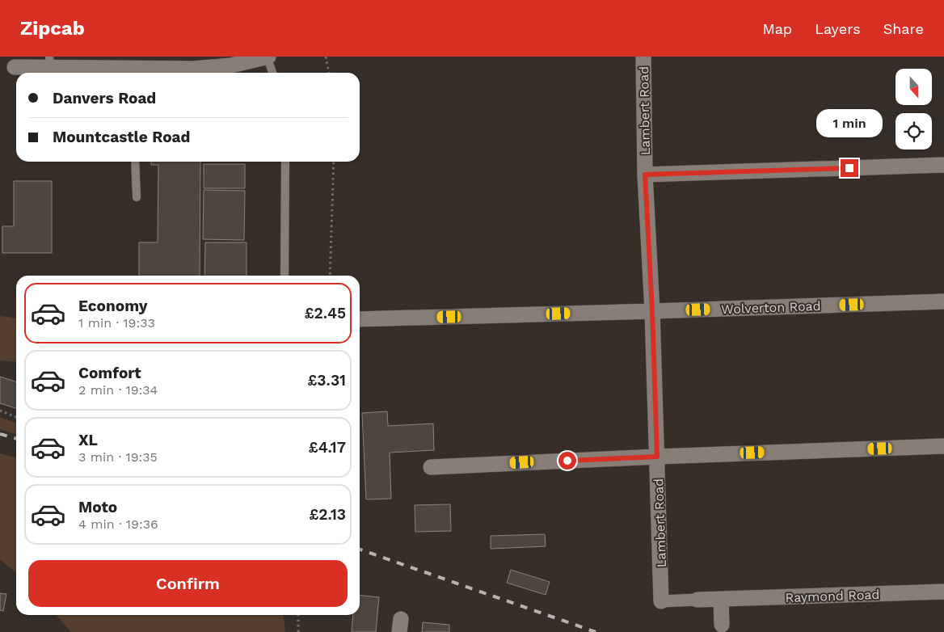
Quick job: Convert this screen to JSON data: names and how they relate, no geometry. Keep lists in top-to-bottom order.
{
  "streets": {
    "street": ["Lambert Road", "Wolverton Road", "Raymond Road"]
  },
  "crossings": [
    ["Lambert Road", "Wolverton Road"],
    ["Lambert Road", "Raymond Road"]
  ],
  "north": "bottom",
  "page": {
    "header": "Zipcab",
    "nav": ["Map", "Layers", "Share"],
    "banner": ["Danvers Road", "Mountcastle Road"],
    "bubble": "1 min",
    "list": [
      {
        "name": "Economy",
        "note": "1 min · 19:33",
        "value": "£2.45"
      },
      {
        "name": "Comfort",
        "note": "2 min · 19:34",
        "value": "£3.31"
      },
      {
        "name": "XL",
        "note": "3 min · 19:35",
        "value": "£4.17"
      },
      {
        "name": "Moto",
        "note": "4 min · 19:36",
        "value": "£2.13"
      }
    ],
    "buttons": "Confirm"
  }
}
